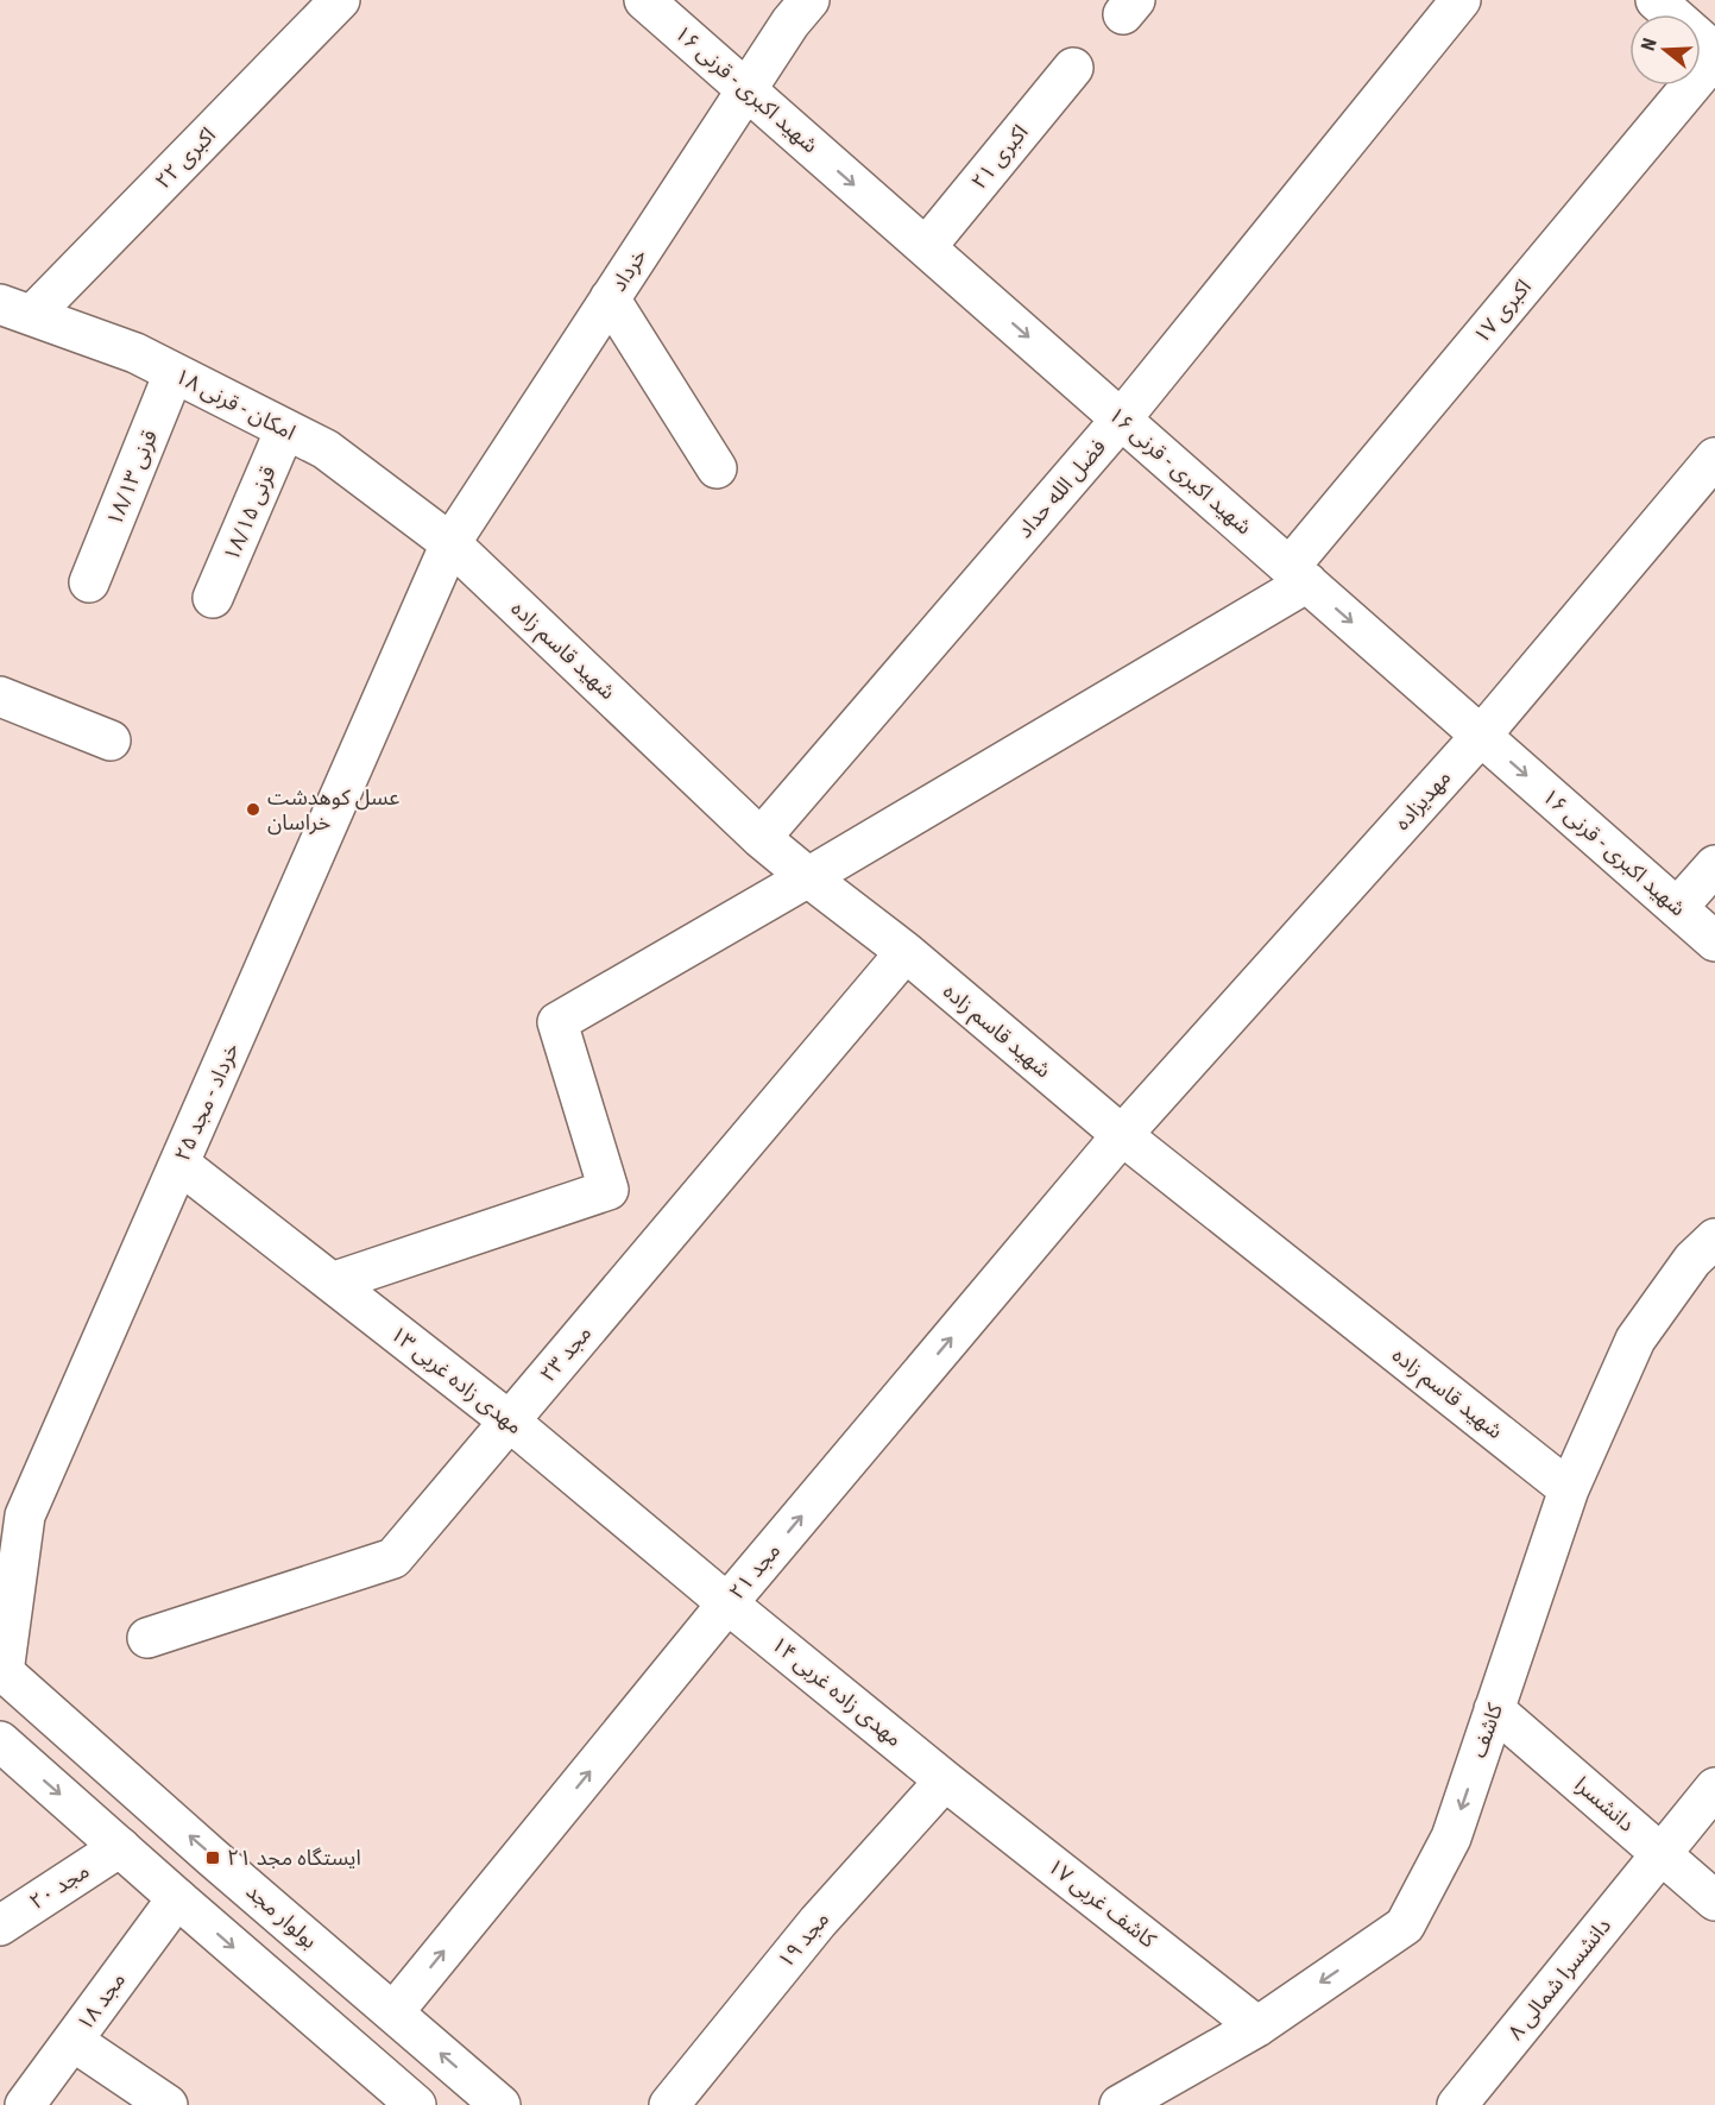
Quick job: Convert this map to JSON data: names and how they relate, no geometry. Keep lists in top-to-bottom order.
{
  "streets": {
    "street": [
      "شهید اکبری - قرنی ۱۶",
      "اکبری ۲۱",
      "اکبری ۲۲",
      "خرداد",
      "اکبری ۱۷",
      "امکان - قرنی ۱۸",
      "قرنی ۱۸/۱۳",
      "فضل الله حداد",
      "قرنی ۱۸/۱۵",
      "شهید قاسم زاده",
      "مهدیزاده",
      "خرداد - مجد ۲۵",
      "مجد ۲۳",
      "مهدی زاده غربی ۱۳",
      "مجد ۲۱",
      "مهدی زاده غربی ۱۴",
      "کاشف",
      "دانشسرا",
      "مجد ۲۰",
      "کاشف غربی ۱۷",
      "بولوار مجد",
      "مجد ۱۹",
      "دانشسرا شمالی ۸",
      "مجد ۱۸"
    ]
  },
  "crossings": [
    ["شهید اکبری - قرنی ۱۶", "اکبری ۲۱"],
    ["شهید اکبری - قرنی ۱۶", "خرداد"],
    ["شهید اکبری - قرنی ۱۶", "اکبری ۱۷"],
    ["شهید اکبری - قرنی ۱۶", "فضل الله حداد"],
    ["شهید اکبری - قرنی ۱۶", "مهدیزاده"],
    ["اکبری ۲۲", "امکان - قرنی ۱۸"],
    ["خرداد", "امکان - قرنی ۱۸"],
    ["خرداد", "شهید قاسم زاده"],
    ["خرداد", "خرداد - مجد ۲۵"],
    ["اکبری ۱۷", "شهید قاسم زاده"],
    ["اکبری ۱۷", "مهدی زاده غربی ۱۳"],
    ["امکان - قرنی ۱۸", "قرنی ۱۸/۱۳"],
    ["امکان - قرنی ۱۸", "قرنی ۱۸/۱۵"],
    ["امکان - قرنی ۱۸", "شهید قاسم زاده"],
    ["امکان - قرنی ۱۸", "خرداد - مجد ۲۵"],
    ["فضل الله حداد", "شهید قاسم زاده"],
    ["شهید قاسم زاده", "مهدیزاده"],
    ["شهید قاسم زاده", "خرداد - مجد ۲۵"],
    ["شهید قاسم زاده", "مجد ۲۳"],
    ["شهید قاسم زاده", "مجد ۲۱"],
    ["شهید قاسم زاده", "کاشف"],
    ["مهدیزاده", "مجد ۲۱"],
    ["خرداد - مجد ۲۵", "مهدی زاده غربی ۱۳"],
    ["خرداد - مجد ۲۵", "بولوار مجد"],
    ["مجد ۲۳", "مهدی زاده غربی ۱۳"],
    ["مهدی زاده غربی ۱۳", "مجد ۲۱"],
    ["مهدی زاده غربی ۱۳", "مهدی زاده غربی ۱۴"],
    ["مجد ۲۱", "مهدی زاده غربی ۱۴"],
    ["مجد ۲۱", "بولوار مجد"],
    ["مهدی زاده غربی ۱۴", "کاشف غربی ۱۷"],
    ["مهدی زاده غربی ۱۴", "مجد ۱۹"],
    ["کاشف", "دانشسرا"],
    ["کاشف", "کاشف غربی ۱۷"],
    ["دانشسرا", "دانشسرا شمالی ۸"],
    ["کاشف غربی ۱۷", "مجد ۱۹"]
  ],
  "one_way": ["شهید اکبری - قرنی ۱۶", "مجد ۲۱", "کاشف"],
  "places": {
    "other": ["عسل كوهدشت خراسان"],
    "transit": ["ایستگاه مجد ۲۱"]
  },
  "north": "left"
}
